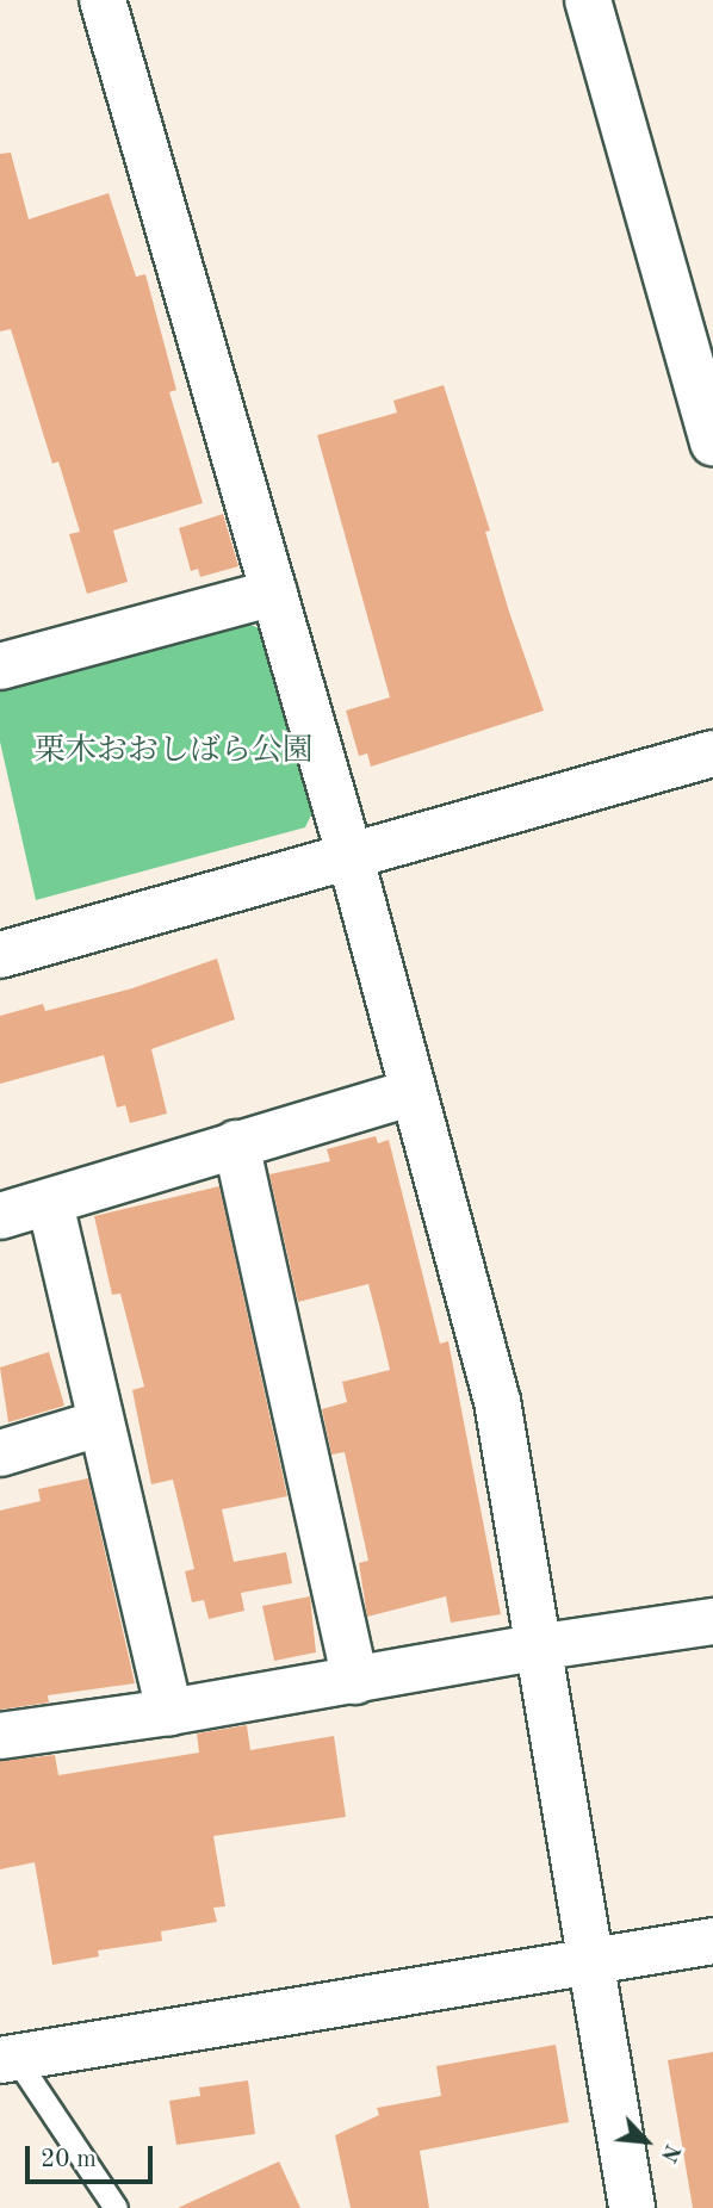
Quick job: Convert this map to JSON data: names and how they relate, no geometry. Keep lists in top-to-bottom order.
{
  "parks": ["栗木おおしばら公園"],
  "scale_bar": "20 m",
  "north": "bottom right"
}
